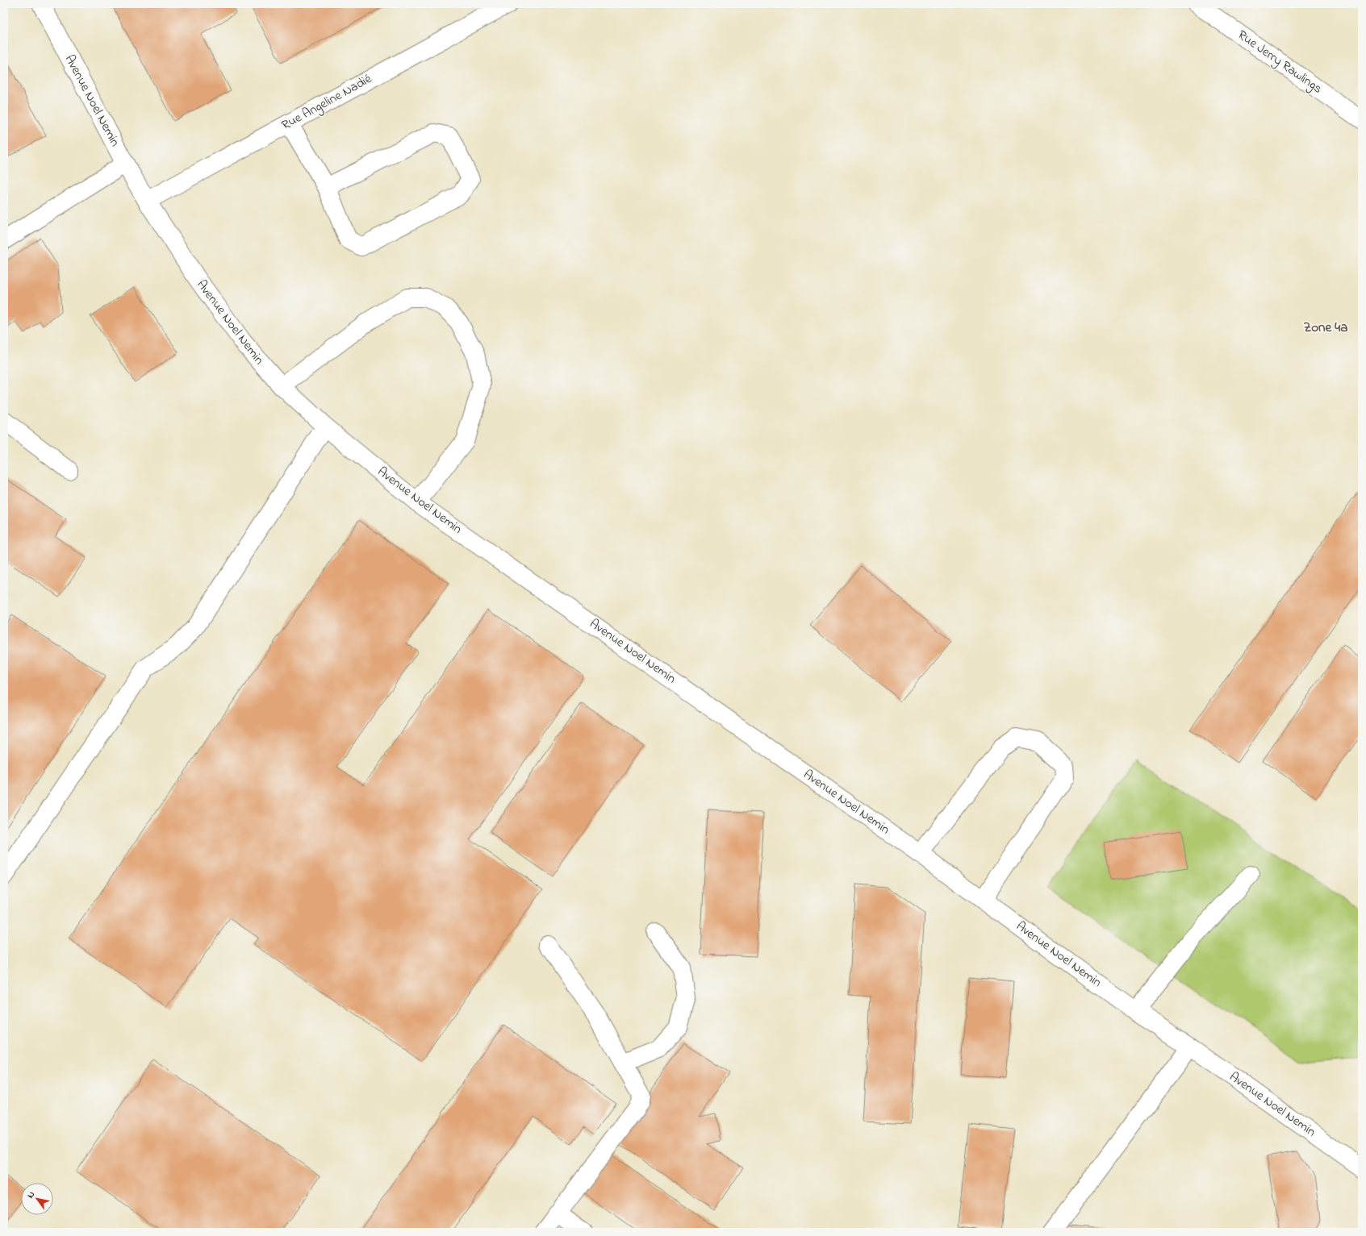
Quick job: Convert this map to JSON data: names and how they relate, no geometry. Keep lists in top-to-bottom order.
{
  "streets": {
    "street": ["Rue Jerry Rawlings", "Avenue Noel Nemin", "Rue Angeline Nadié"]
  },
  "crossings": [
    ["Avenue Noel Nemin", "Rue Angeline Nadié"]
  ],
  "districts": ["Zone 4a"],
  "north": "top left"
}
